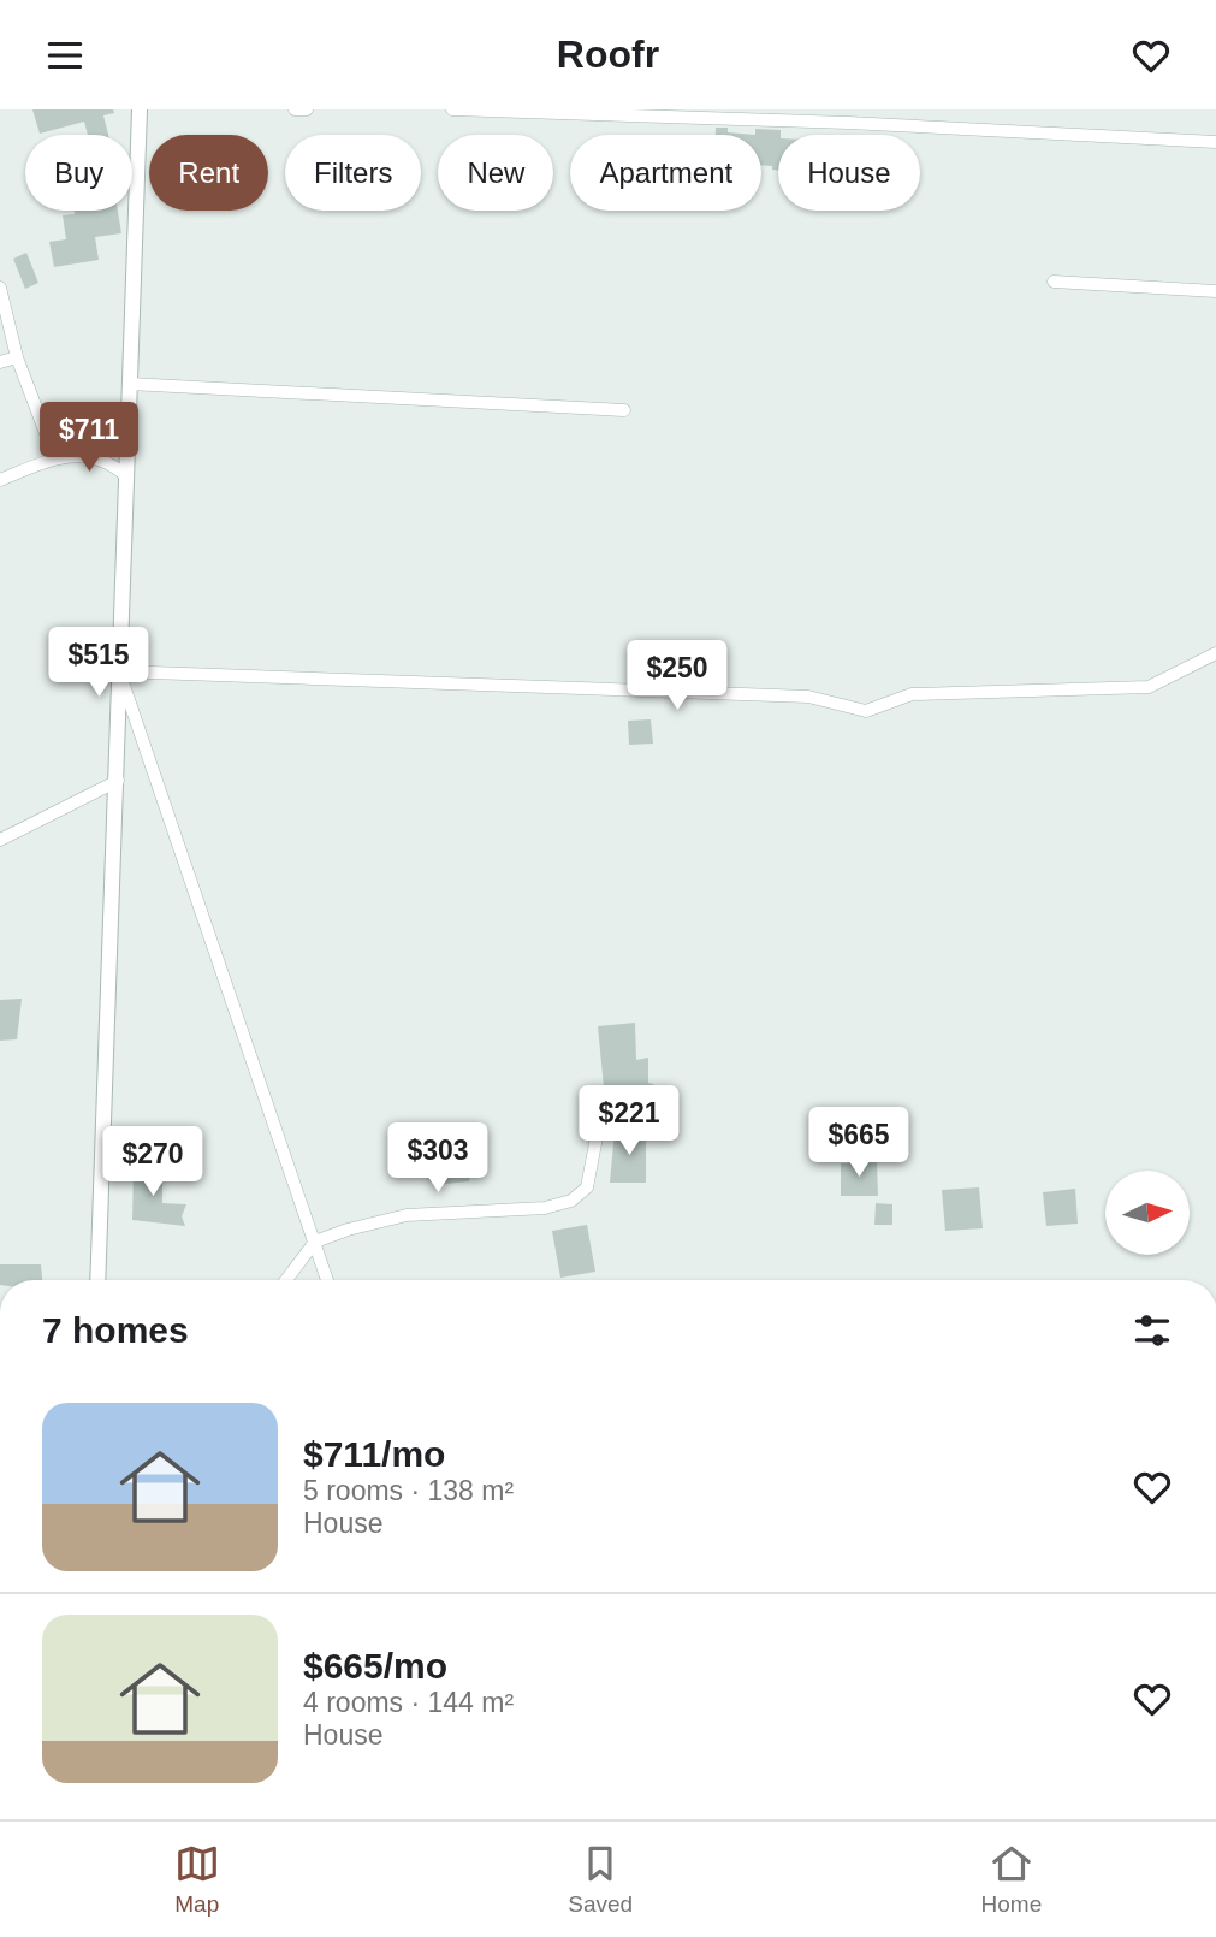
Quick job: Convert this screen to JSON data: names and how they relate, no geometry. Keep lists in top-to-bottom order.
{
  "north": "right",
  "page": {
    "header": "Roofr",
    "chip": [
      "Buy",
      "Rent",
      "Filters",
      "New",
      "Apartment",
      "House"
    ],
    "price": [
      "$711",
      "$515",
      "$250",
      "$221",
      "$665",
      "$303",
      "$270"
    ],
    "heading": "7 homes",
    "list": [
      {
        "name": "$711/mo",
        "note": "5 rooms · 138 m² · House"
      },
      {
        "name": "$665/mo",
        "note": "4 rooms · 144 m² · House"
      }
    ],
    "tabs": ["Map", "Saved", "Home"]
  }
}
